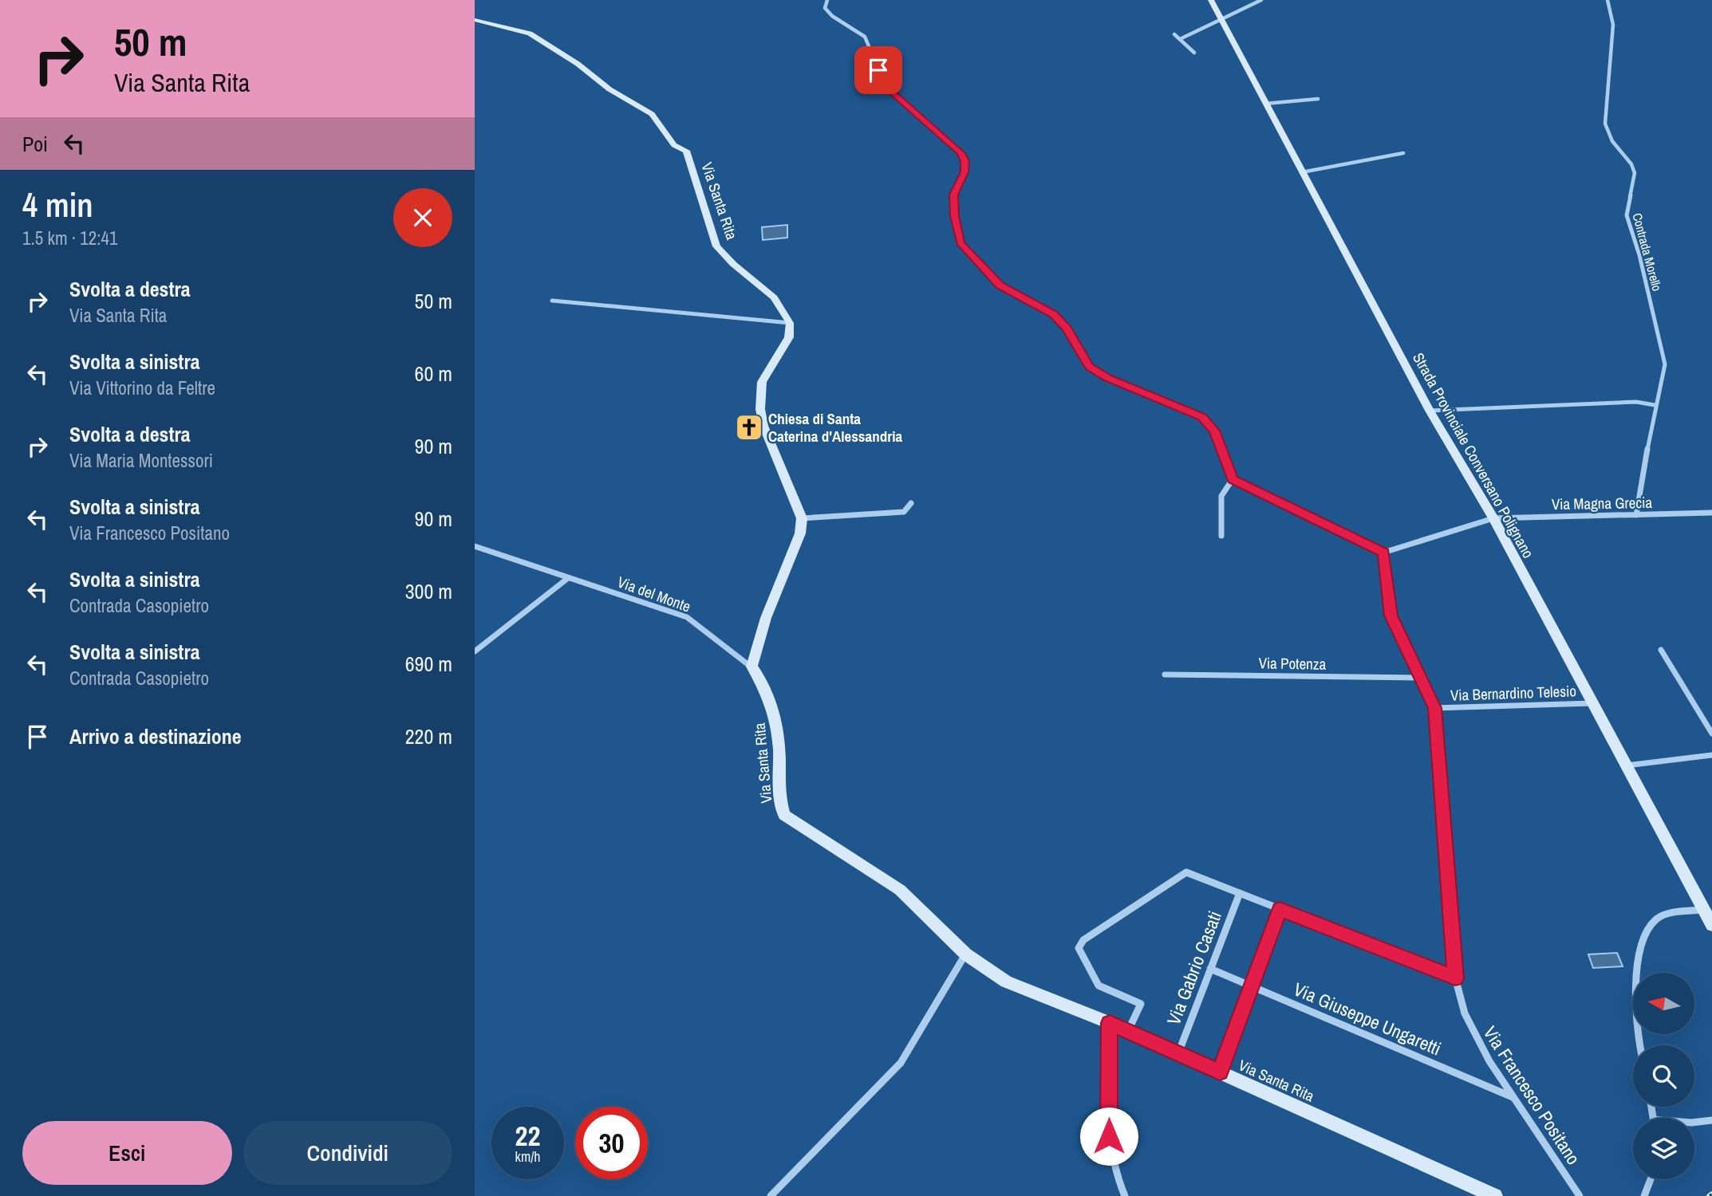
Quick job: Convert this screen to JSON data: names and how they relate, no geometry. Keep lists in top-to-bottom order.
{
  "streets": {
    "street": [
      "Via Santa Rita",
      "Contrada Morello",
      "Strada Provinciale Conversano Polignano",
      "Via Magna Grecia",
      "Via del Monte",
      "Via Potenza",
      "Via Bernardino Telesio",
      "Via Gabrio Casati",
      "Via Giuseppe Ungaretti",
      "Via Francesco Positano"
    ]
  },
  "crossings": [
    ["Via Santa Rita", "Via del Monte"],
    ["Via Santa Rita", "Via Gabrio Casati"],
    ["Contrada Morello", "Via Magna Grecia"],
    ["Strada Provinciale Conversano Polignano", "Via Magna Grecia"],
    ["Strada Provinciale Conversano Polignano", "Via Bernardino Telesio"],
    ["Via Magna Grecia", "Via Francesco Positano"],
    ["Via Potenza", "Via Francesco Positano"],
    ["Via Bernardino Telesio", "Via Francesco Positano"],
    ["Via Gabrio Casati", "Via Giuseppe Ungaretti"],
    ["Via Giuseppe Ungaretti", "Via Francesco Positano"]
  ],
  "places": {
    "church": ["Chiesa di Santa Caterina d'Alessandria"]
  },
  "north": "left",
  "page": {
    "turn": ["50 m", "Via Santa Rita"],
    "then": "Poi",
    "heading": ["4 min", "1.5 km · 12:41"],
    "list": [
      {
        "name": "Svolta a destra",
        "note": "Via Santa Rita",
        "value": "50 m"
      },
      {
        "name": "Svolta a sinistra",
        "note": "Via Vittorino da Feltre",
        "value": "60 m"
      },
      {
        "name": "Svolta a destra",
        "note": "Via Maria Montessori",
        "value": "90 m"
      },
      {
        "name": "Svolta a sinistra",
        "note": "Via Francesco Positano",
        "value": "90 m"
      },
      {
        "name": "Svolta a sinistra",
        "note": "Contrada Casopietro",
        "value": "300 m"
      },
      {
        "name": "Svolta a sinistra",
        "note": "Contrada Casopietro",
        "value": "690 m"
      },
      {
        "name": "Arrivo a destinazione",
        "value": "220 m"
      }
    ],
    "speed": "22 km/h",
    "limit": "30",
    "buttons": ["Esci", "Condividi"]
  }
}
